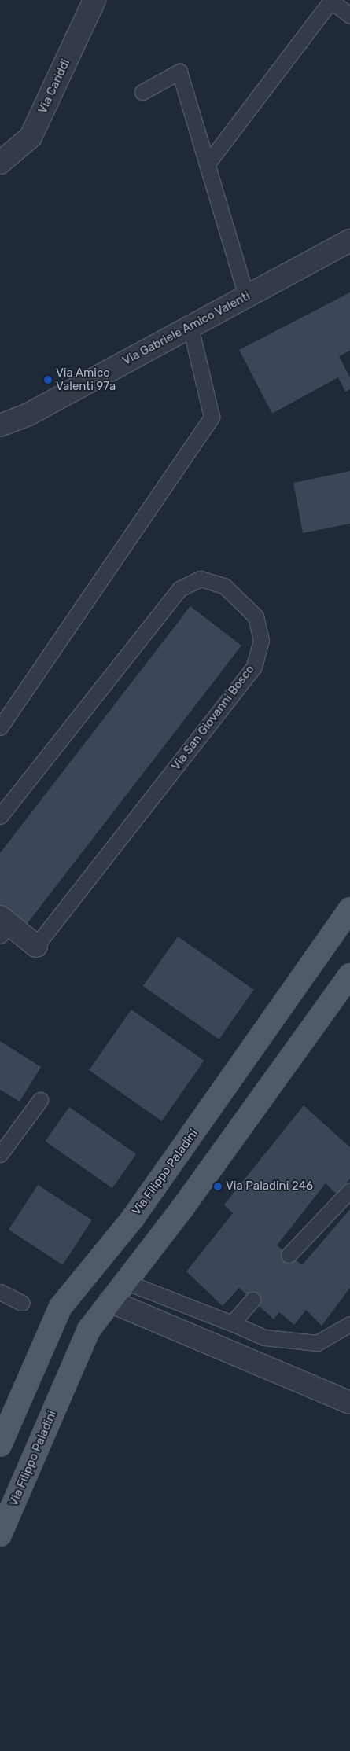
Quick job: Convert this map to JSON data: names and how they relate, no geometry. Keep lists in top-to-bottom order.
{
  "streets": {
    "main road": ["Via Filippo Paladini"],
    "street": ["Via Cariddi", "Via Gabriele Amico Valenti", "Via San Giovanni Bosco"]
  },
  "places": ["Via Amico Valenti 97a", "Via Paladini 246"]
}
